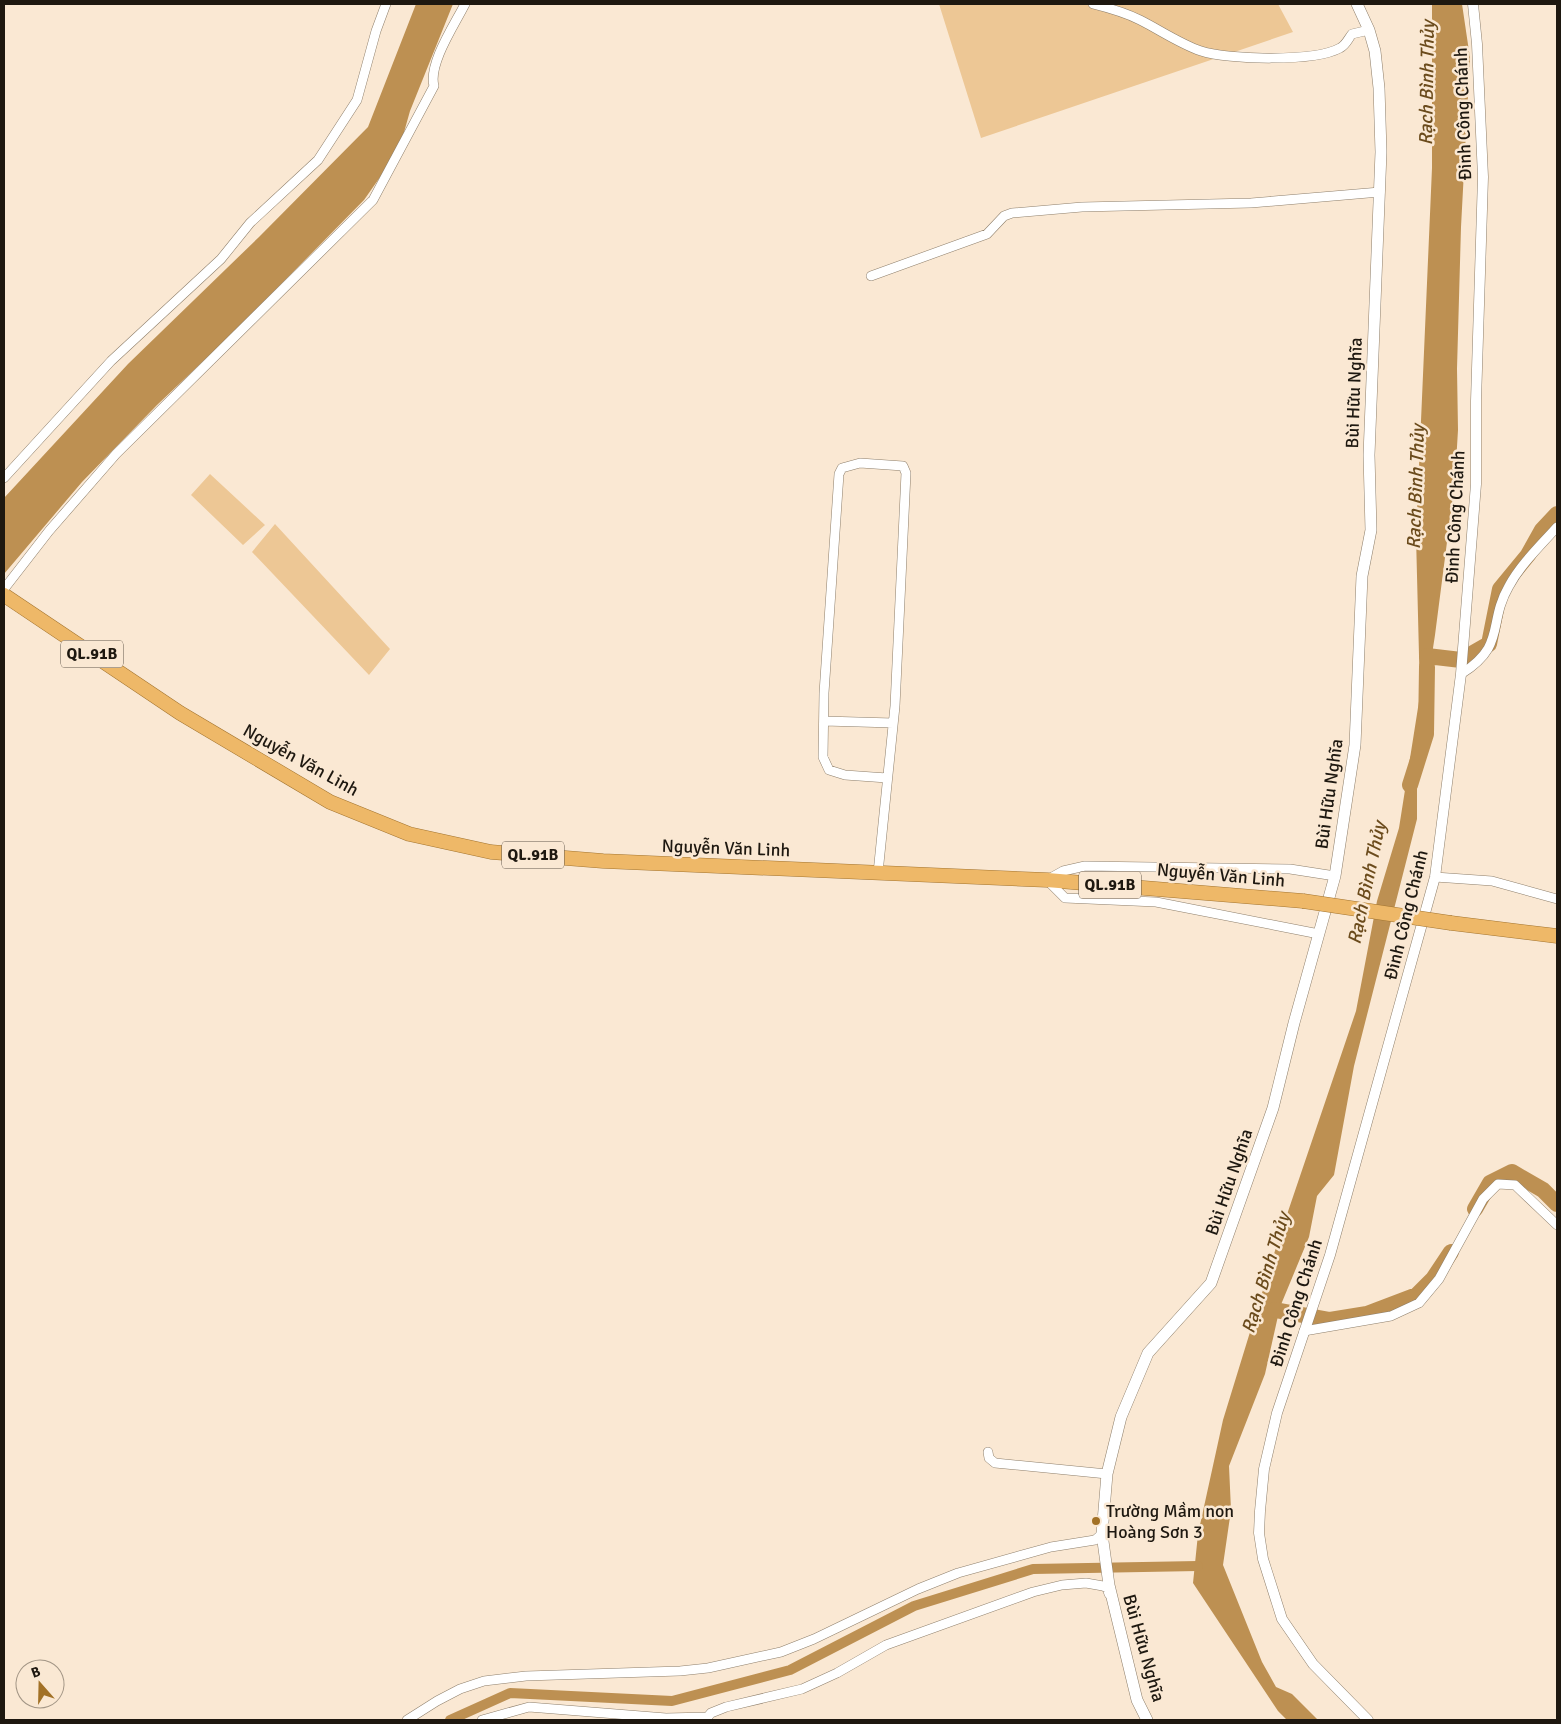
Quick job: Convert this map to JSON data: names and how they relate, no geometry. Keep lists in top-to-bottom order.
{
  "streets": {
    "highway": ["QL.91B", "Nguyễn Văn Linh"],
    "main road": ["Bùi Hữu Nghĩa"],
    "street": ["Đinh Công Chánh"]
  },
  "water": ["Rạch Bình Thủy"],
  "places": ["Trường Mầm non Hoàng Sơn 3"],
  "north": "top"
}
